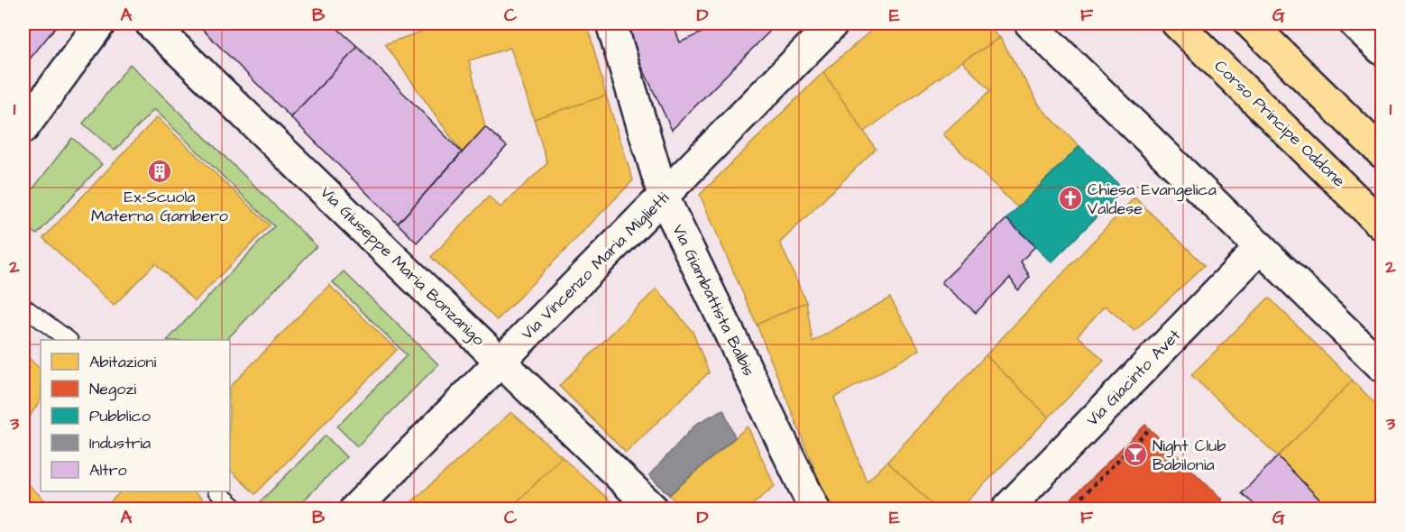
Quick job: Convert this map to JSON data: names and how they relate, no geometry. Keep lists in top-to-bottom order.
{
  "streets": {
    "main road": ["Corso Principe Oddone"],
    "street": [
      "Via Giuseppe Maria Bonzanigo",
      "Via Vincenzo Maria Miglietti",
      "Via Giambattista Balbis",
      "Via Giacinto Avet"
    ]
  },
  "crossings": [
    ["Via Giuseppe Maria Bonzanigo", "Via Vincenzo Maria Miglietti"],
    ["Via Vincenzo Maria Miglietti", "Via Giambattista Balbis"]
  ],
  "places": {
    "building": ["Ex-Scuola Materna Gambero"],
    "church": ["Chiesa Evangelica Valdese"],
    "bar": ["Night Club Babilonia"]
  },
  "legend": [
    "Abitazioni",
    "Negozi",
    "Pubblico",
    "Industria",
    "Altro"
  ],
  "grid": {
    "columns": [
      "A",
      "B",
      "C",
      "D",
      "E",
      "F",
      "G"
    ],
    "rows": ["1", "2", "3"]
  }
}
